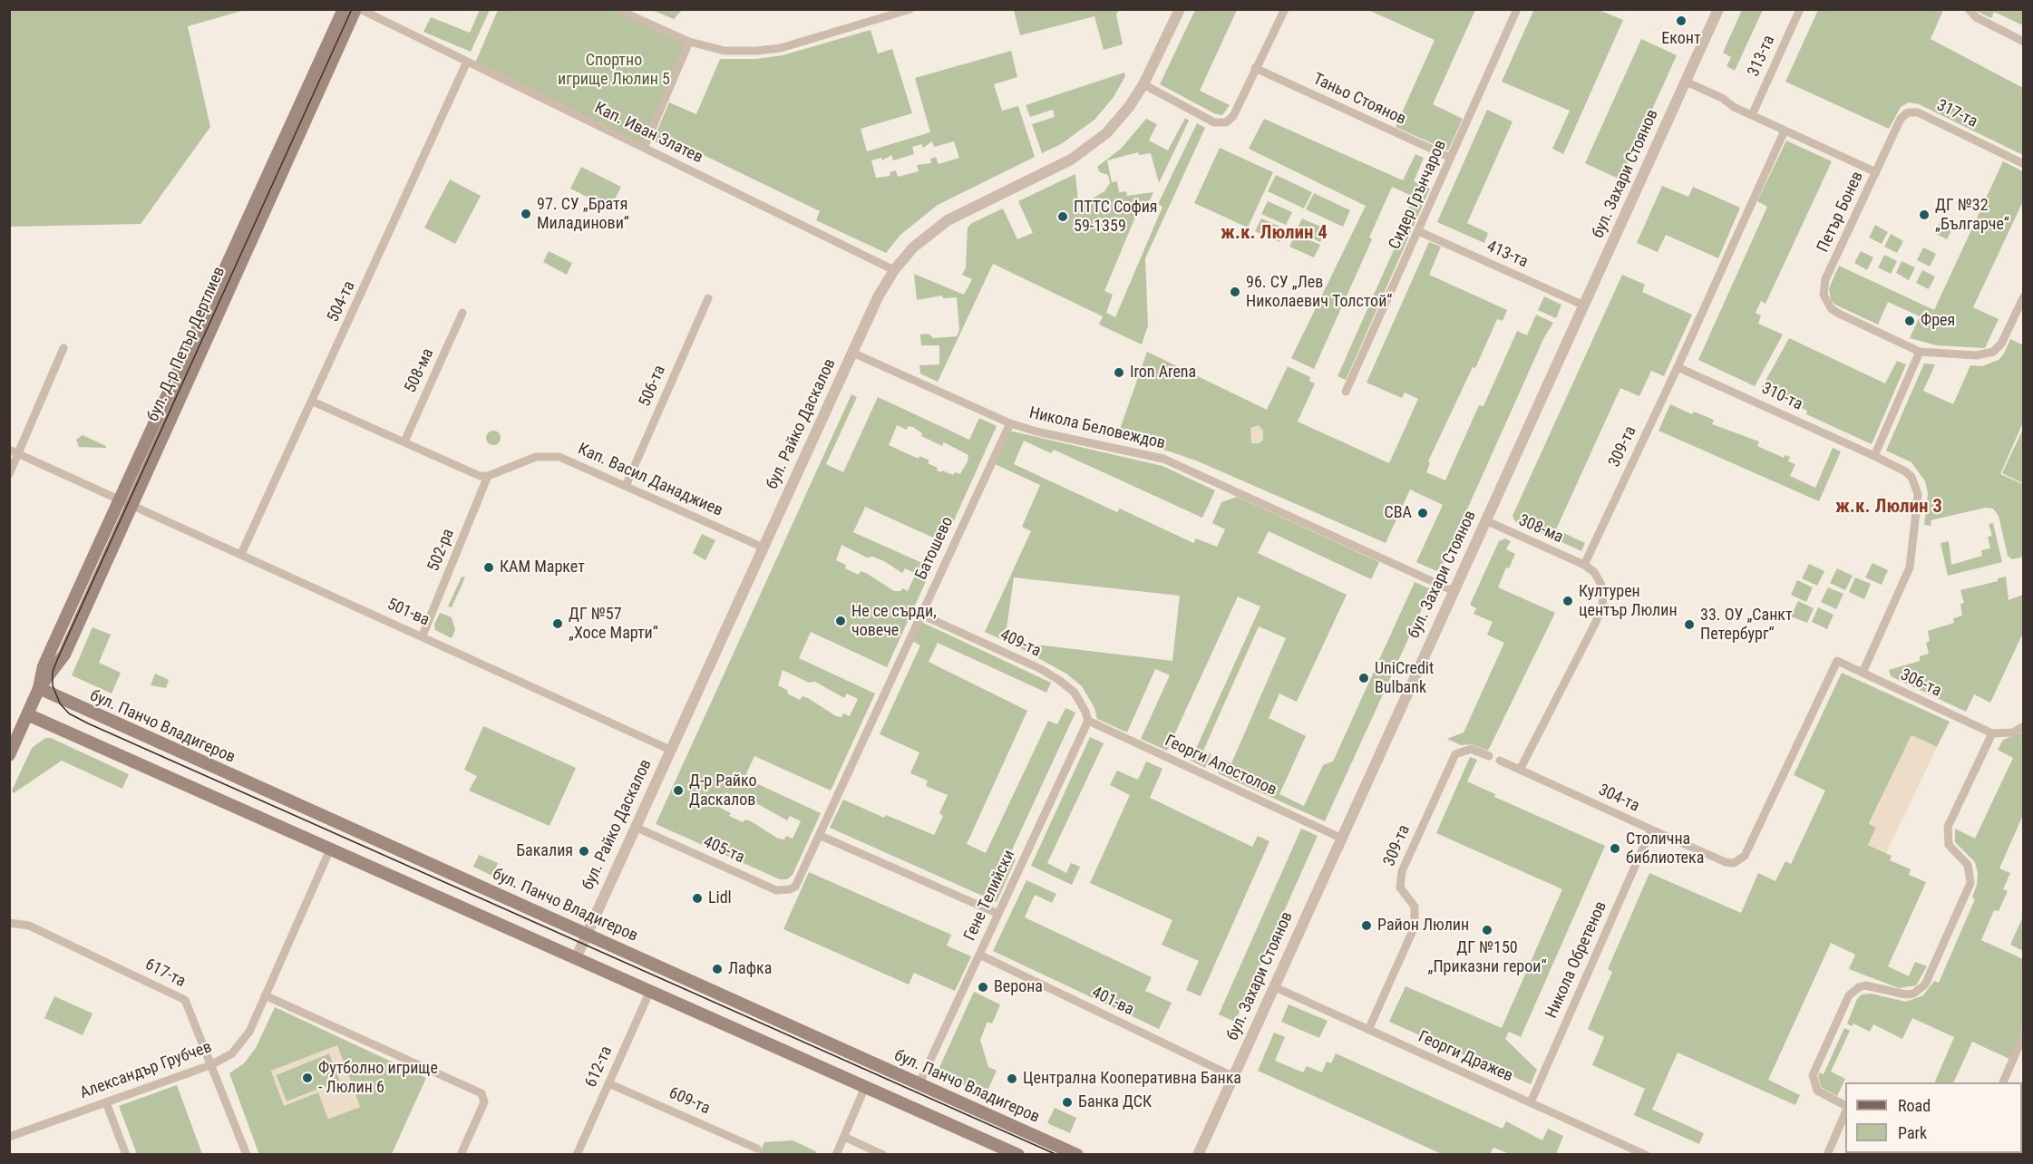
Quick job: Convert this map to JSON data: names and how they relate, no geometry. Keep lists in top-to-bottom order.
{
  "streets": {
    "main road": ["бул. Д-р Петър Дертлиев", "бул. Панчо Владигеров"],
    "street": [
      "313-та",
      "Таньо Стоянов",
      "317-та",
      "Кап. Иван Златев",
      "бул. Захари Стоянов",
      "Сидер Грънчаров",
      "Петър Бонев",
      "413-та",
      "504-та",
      "508-ма",
      "506-та",
      "310-та",
      "бул. Райко Даскалов",
      "Никола Беловеждов",
      "309-та",
      "Кап. Васил Данаджиев",
      "308-ма",
      "Батошево",
      "502-ра",
      "501-ва",
      "409-та",
      "306-та",
      "Георги Апостолов",
      "304-та",
      "405-та",
      "Гене Телийски",
      "Никола Обретенов",
      "617-та",
      "401-ва",
      "Георги Дражев",
      "612-та",
      "Александър Грубчев",
      "609-та"
    ]
  },
  "crossings": [
    ["313-та", "Петър Бонев"],
    ["Таньо Стоянов", "Сидер Грънчаров"],
    ["317-та", "Петър Бонев"],
    ["Кап. Иван Златев", "504-та"],
    ["Кап. Иван Златев", "бул. Д-р Петър Дертлиев"],
    ["Кап. Иван Златев", "бул. Райко Даскалов"],
    ["бул. Захари Стоянов", "Петър Бонев"],
    ["бул. Захари Стоянов", "413-та"],
    ["бул. Захари Стоянов", "Никола Беловеждов"],
    ["бул. Захари Стоянов", "308-ма"],
    ["бул. Захари Стоянов", "Георги Апостолов"],
    ["бул. Захари Стоянов", "401-ва"],
    ["бул. Захари Стоянов", "Георги Дражев"],
    ["Сидер Грънчаров", "413-та"],
    ["Петър Бонев", "309-та"],
    ["504-та", "501-ва"],
    ["бул. Д-р Петър Дертлиев", "501-ва"],
    ["бул. Д-р Петър Дертлиев", "бул. Панчо Владигеров"],
    ["506-та", "Кап. Васил Данаджиев"],
    ["310-та", "309-та"],
    ["бул. Райко Даскалов", "Никола Беловеждов"],
    ["бул. Райко Даскалов", "Кап. Васил Данаджиев"],
    ["бул. Райко Даскалов", "501-ва"],
    ["бул. Райко Даскалов", "бул. Панчо Владигеров"],
    ["бул. Райко Даскалов", "405-та"],
    ["Никола Беловеждов", "Батошево"],
    ["309-та", "308-ма"],
    ["309-та", "Георги Дражев"],
    ["Кап. Васил Данаджиев", "502-ра"],
    ["Батошево", "409-та"],
    ["Батошево", "405-та"],
    ["502-ра", "501-ва"],
    ["409-та", "Георги Апостолов"],
    ["409-та", "Гене Телийски"],
    ["306-та", "304-та"],
    ["бул. Панчо Владигеров", "Гене Телийски"],
    ["Георги Апостолов", "Гене Телийски"],
    ["304-та", "Никола Обретенов"],
    ["Гене Телийски", "401-ва"],
    ["Никола Обретенов", "Георги Дражев"],
    ["617-та", "Александър Грубчев"],
    ["612-та", "609-та"]
  ],
  "districts": ["ж.к. Люлин 4", "ж.к. Люлин 3"],
  "parks": ["Спортно игрище Люлин 5"],
  "places": [
    "Еконт",
    "97. СУ „Братя Миладинови“",
    "ДГ №32 „Българче“",
    "ПТТС София 59-1359",
    "96. СУ „Лев Николаевич Толстой“",
    "Фрея",
    "Iron Arena",
    "CBA",
    "КАМ Маркет",
    "Културен център Люлин",
    "Не се сърди, човече",
    "ДГ №57 „Хосе Марти“",
    "33. ОУ „Санкт Петербург“",
    "UniCredit Bulbank",
    "Д-р Райко Даскалов",
    "Столична библиотека",
    "Бакалия",
    "Lidl",
    "Район Люлин",
    "ДГ №150 „Приказни герои“",
    "Лафка",
    "Верона",
    "Футболно игрище - Люлин 6",
    "Централна Кооперативна Банка",
    "Банка ДСК"
  ],
  "legend": ["Road", "Park"]
}
